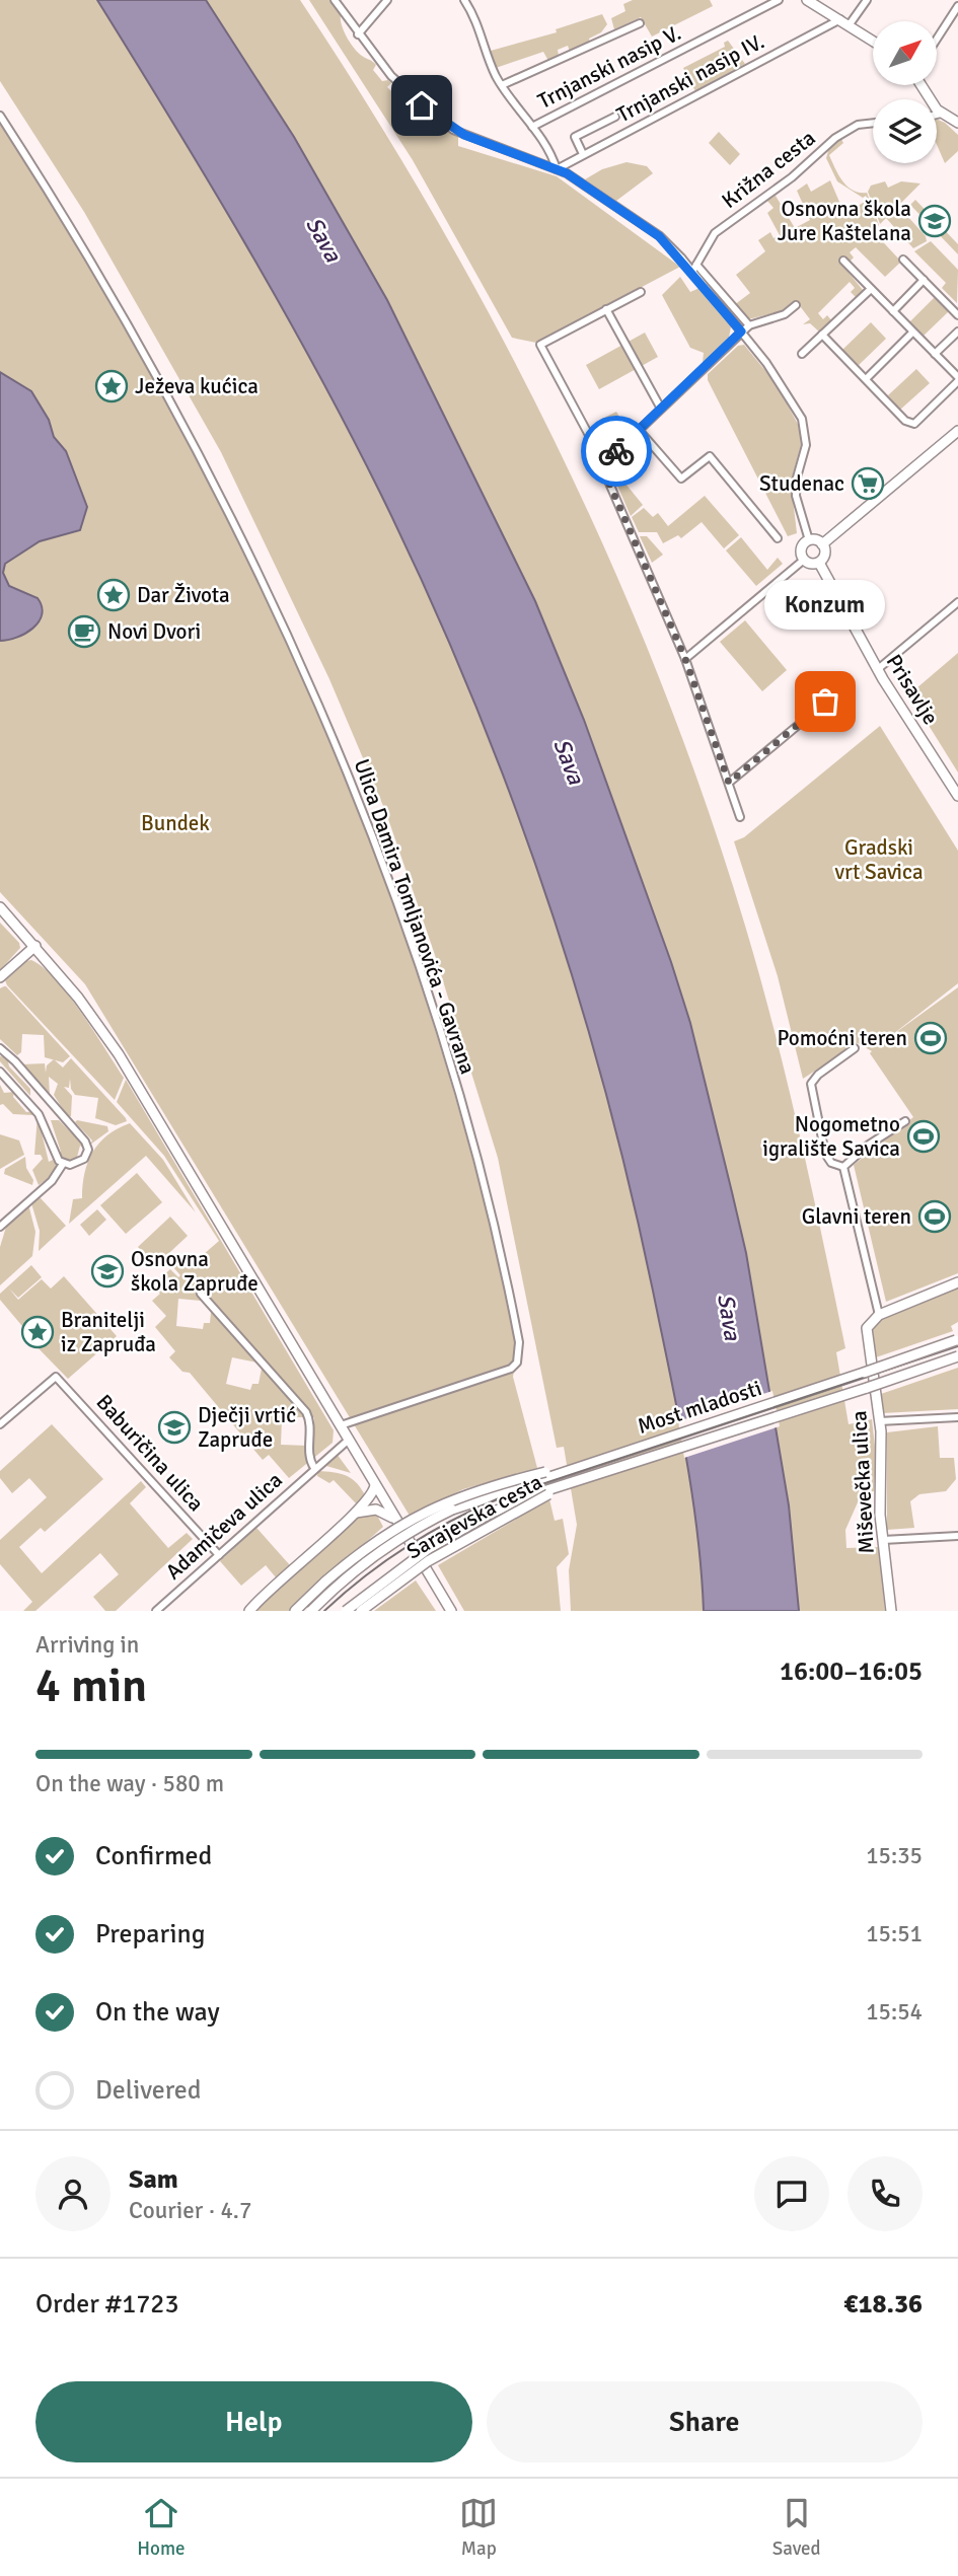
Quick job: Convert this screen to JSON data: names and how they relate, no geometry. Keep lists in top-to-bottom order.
{
  "streets": {
    "main road": [
      "Prisavlje",
      "Most mladosti",
      "Miševečka ulica",
      "Sarajevska cesta"
    ],
    "street": [
      "Trnjanski nasip V.",
      "Trnjanski nasip IV.",
      "Križna cesta",
      "Ulica Damira Tomljanovića - Gavrana",
      "Baburičina ulica",
      "Adamičeva ulica"
    ]
  },
  "crossings": [
    ["Most mladosti", "Sarajevska cesta"],
    ["Baburičina ulica", "Adamičeva ulica"]
  ],
  "water": ["Sava"],
  "parks": ["Bundek", "Gradski vrt Savica"],
  "places": {
    "school or university": ["Osnovna škola Jure Kaštelana", "Osnovna škola Zapruđe", "Dječji vrtić Zapruđe"],
    "place": ["Ježeva kućica", "Dar Života", "Branitelji iz Zapruđa"],
    "supermarket": ["Studenac"],
    "cafe": ["Novi Dvori"],
    "other": ["Konzum"],
    "sports": ["Pomoćni teren", "Nogometno igralište Savica", "Glavni teren"]
  },
  "north": "top right",
  "page": {
    "bubble": "Konzum",
    "heading": ["4 min", "Arriving in", "16:00–16:05"],
    "panel": [
      "Sam",
      "Courier · 4.7",
      "Order #1723",
      "€18.36"
    ],
    "bar": "On the way · 580 m",
    "list": [
      ["Confirmed", "15:35"],
      ["Preparing", "15:51"],
      ["On the way", "15:54"],
      "Delivered"
    ],
    "buttons": ["Help", "Share"],
    "tabs": ["Home", "Map", "Saved"]
  }
}
